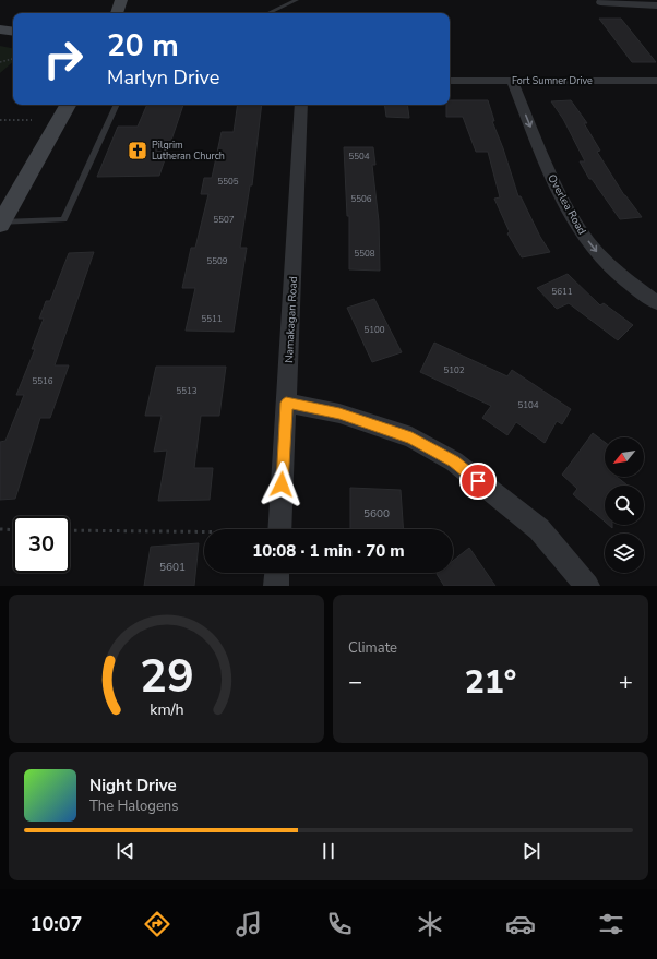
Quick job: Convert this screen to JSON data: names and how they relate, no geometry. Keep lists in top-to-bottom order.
{
  "streets": {
    "street": ["Fort Sumner Drive", "Overlea Road", "Namakagan Road"]
  },
  "crossings": [
    ["Fort Sumner Drive", "Overlea Road"]
  ],
  "one_way": ["Overlea Road"],
  "places": {
    "church": ["Pilgrim Lutheran Church"]
  },
  "house_numbers": [
    "5504",
    "5505",
    "5506",
    "5507",
    "5508",
    "5509",
    "5611",
    "5511",
    "5100",
    "5102",
    "5516",
    "5513",
    "5104",
    "5600",
    "5601"
  ],
  "north": "bottom left",
  "page": {
    "turn": ["20 m", "Marlyn Drive"],
    "limit": "30",
    "trip": "10:08 · 1 min · 70 m",
    "tile": "Climate",
    "heat": ["−", "21°", "+"],
    "song": ["Night Drive", "The Halogens"],
    "tabs": "10:07",
    "gauge": ["29", "km/h"]
  }
}
